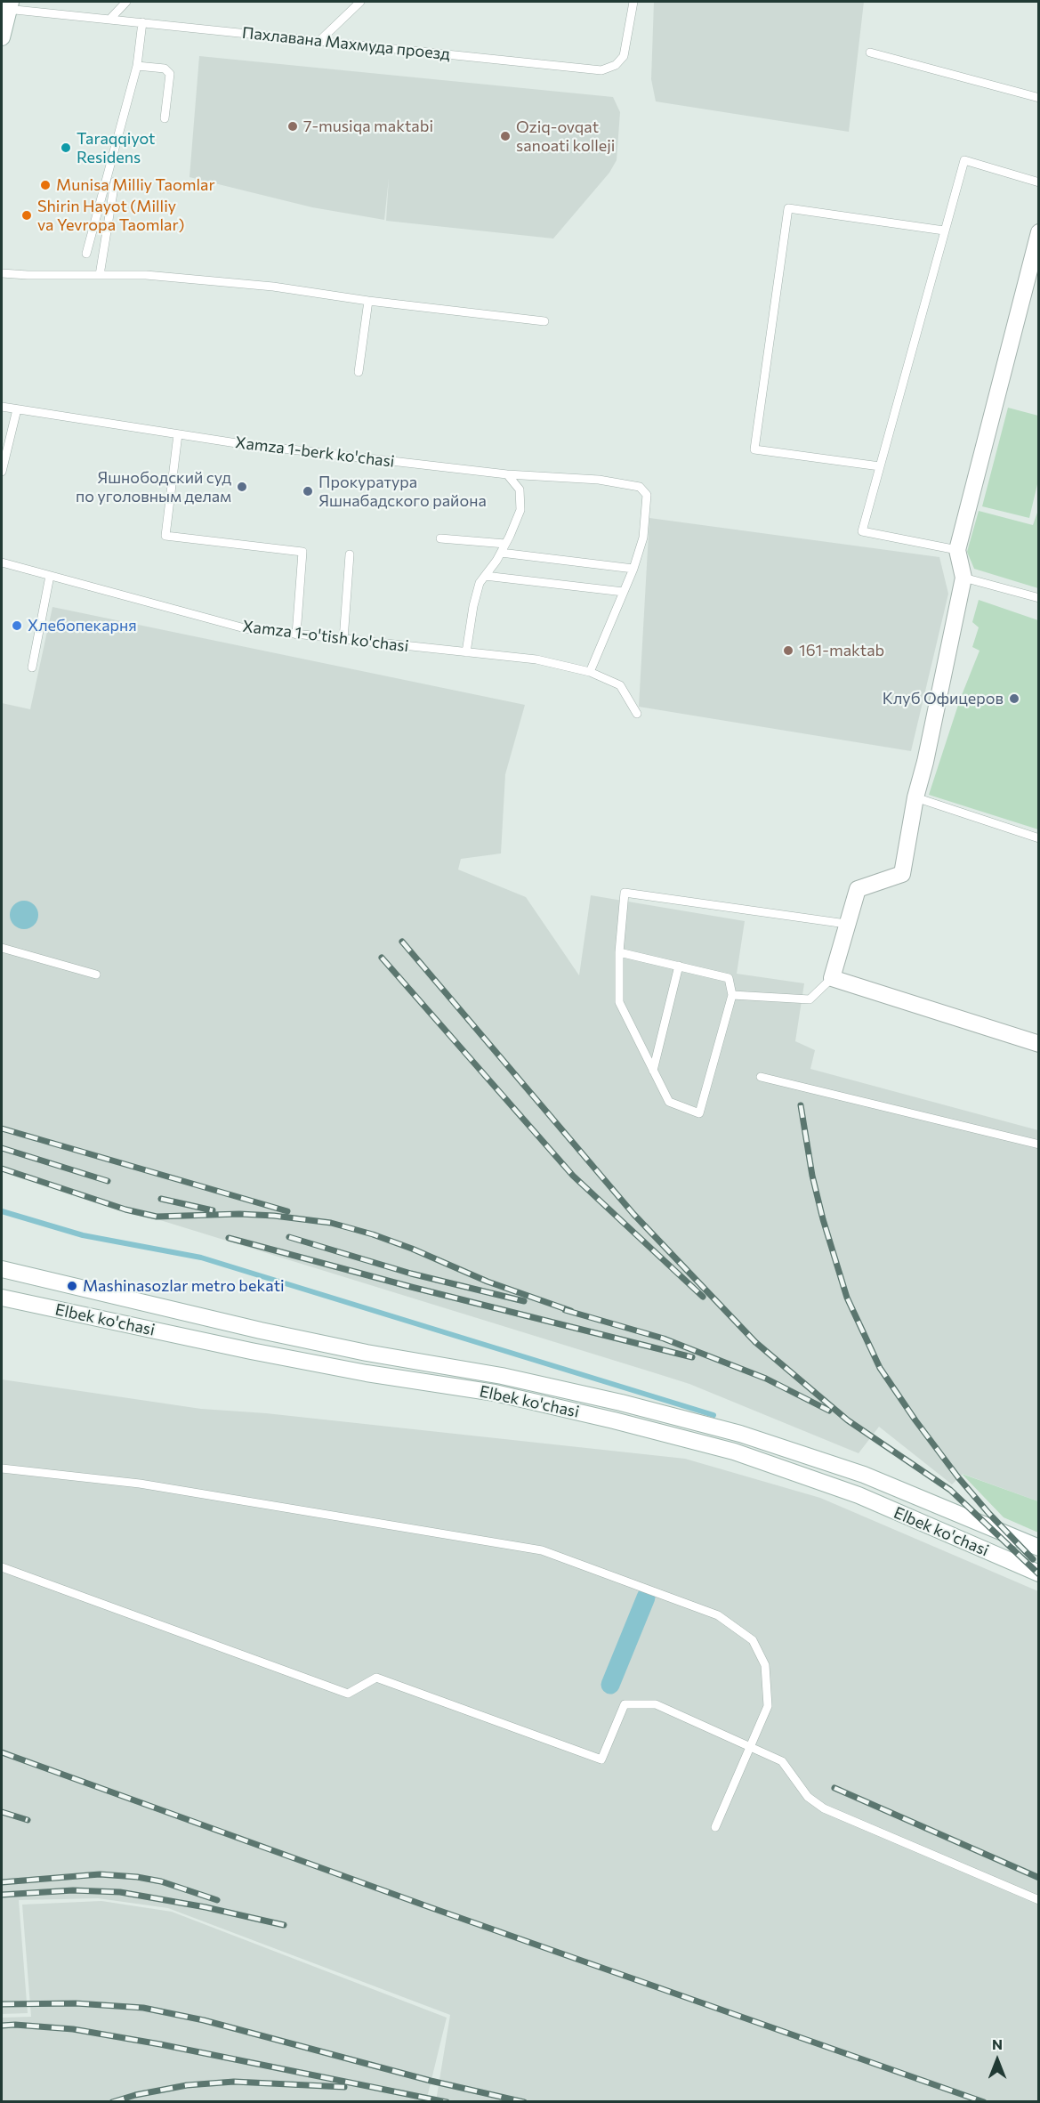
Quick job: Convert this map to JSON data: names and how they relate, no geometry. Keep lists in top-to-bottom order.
{
  "streets": {
    "main road": ["Elbek ko'chasi"],
    "lane": ["Пахлавана Махмуда проезд", "Xamza 1-berk ko'chasi", "Xamza 1-o'tish ko'chasi"]
  },
  "crossings": [
    ["Xamza 1-berk ko'chasi", "Xamza 1-o'tish ko'chasi"]
  ],
  "places": [
    "7-musiqa maktabi",
    "Oziq-ovqat sanoati kolleji",
    "Taraqqiyot Residens",
    "Munisa Milliy Taomlar",
    "Shirin Hayot (Milliy va Yevropa Taomlar)",
    "Яшнободский суд по уголовным делам",
    "Прокуратура Яшнабадского района",
    "Хлебопекарня",
    "161-maktab",
    "Клуб Офицеров",
    "Mashinasozlar metro bekati"
  ],
  "north": "top"
}
